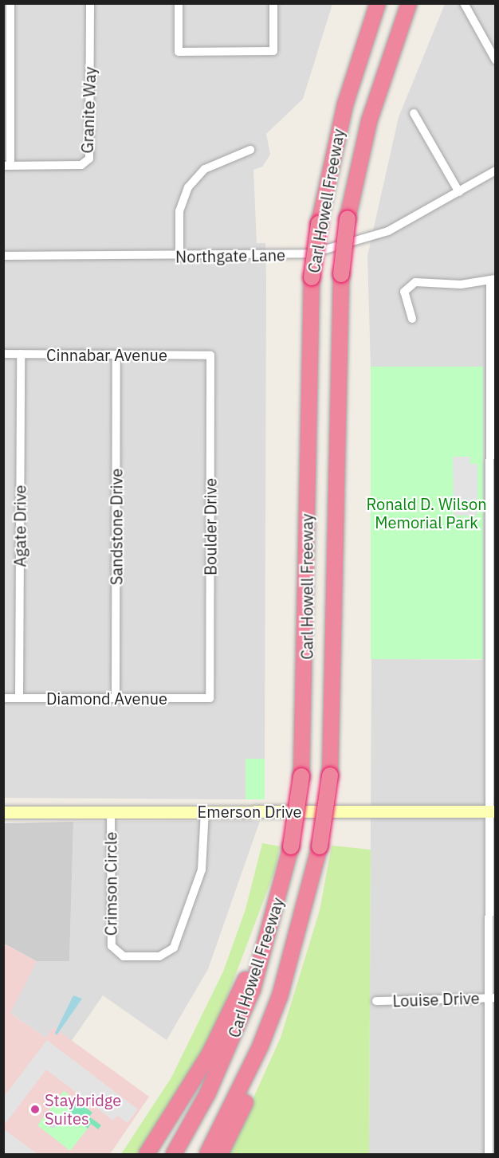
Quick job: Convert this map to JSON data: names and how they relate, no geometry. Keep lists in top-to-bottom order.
{
  "streets": {
    "highway": ["Carl Howell Freeway"],
    "street": [
      "Granite Way",
      "Northgate Lane",
      "Cinnabar Avenue",
      "Agate Drive",
      "Sandstone Drive",
      "Boulder Drive",
      "Diamond Avenue",
      "Emerson Drive",
      "Crimson Circle",
      "Louise Drive"
    ]
  },
  "crossings": [
    ["Cinnabar Avenue", "Agate Drive"],
    ["Cinnabar Avenue", "Sandstone Drive"],
    ["Cinnabar Avenue", "Boulder Drive"],
    ["Agate Drive", "Diamond Avenue"],
    ["Sandstone Drive", "Diamond Avenue"],
    ["Boulder Drive", "Diamond Avenue"],
    ["Emerson Drive", "Crimson Circle"]
  ],
  "parks": ["Ronald D. Wilson Memorial Park"],
  "places": ["Staybridge Suites"]
}
